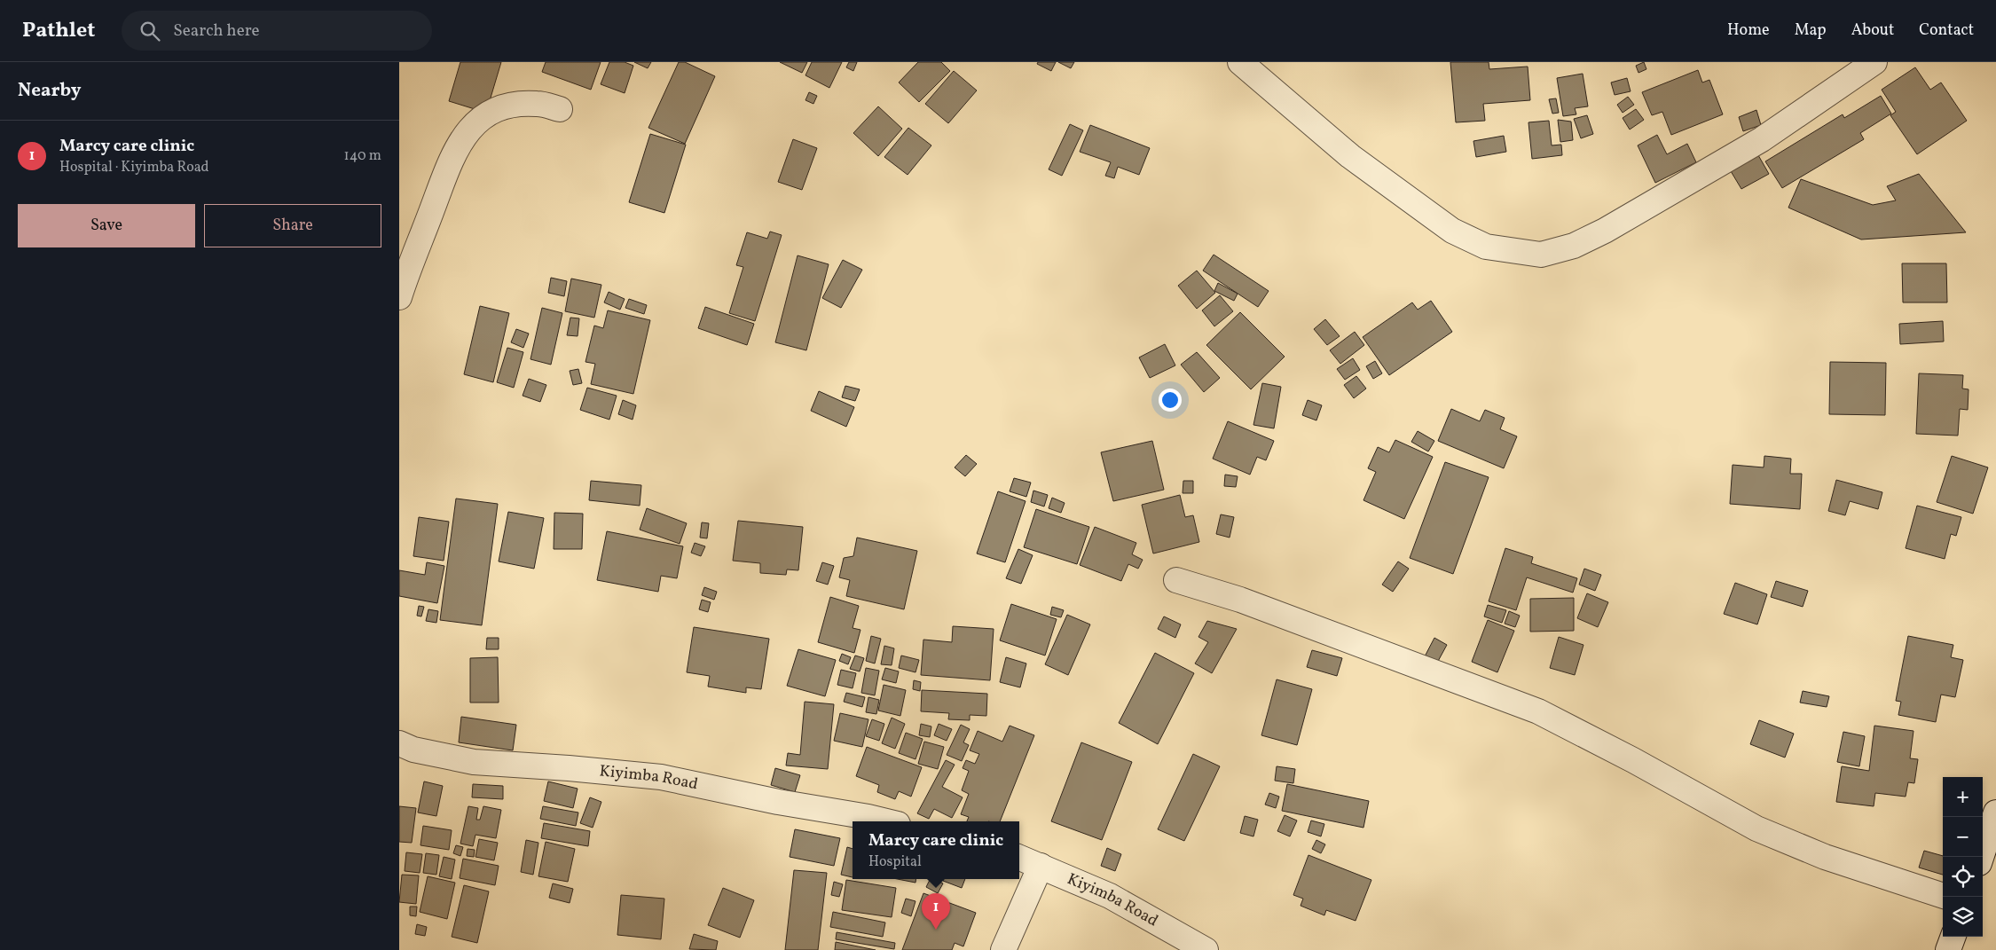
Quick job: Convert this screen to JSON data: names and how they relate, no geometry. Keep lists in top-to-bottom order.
{
  "streets": {
    "street": ["Kiyimba Road"]
  },
  "page": {
    "header": "Pathlet",
    "search": "Search here",
    "nav": [
      "Home",
      "Map",
      "About",
      "Contact"
    ],
    "heading": "Nearby",
    "list": [
      {
        "mark": "1",
        "name": "Marcy care clinic",
        "note": "Hospital · Kiyimba Road",
        "value": "140 m"
      }
    ],
    "buttons": ["Save", "Share"],
    "map_buttons": ["+", "−"],
    "popup": ["Marcy care clinic", "Hospital"],
    "pins": "1"
  }
}
